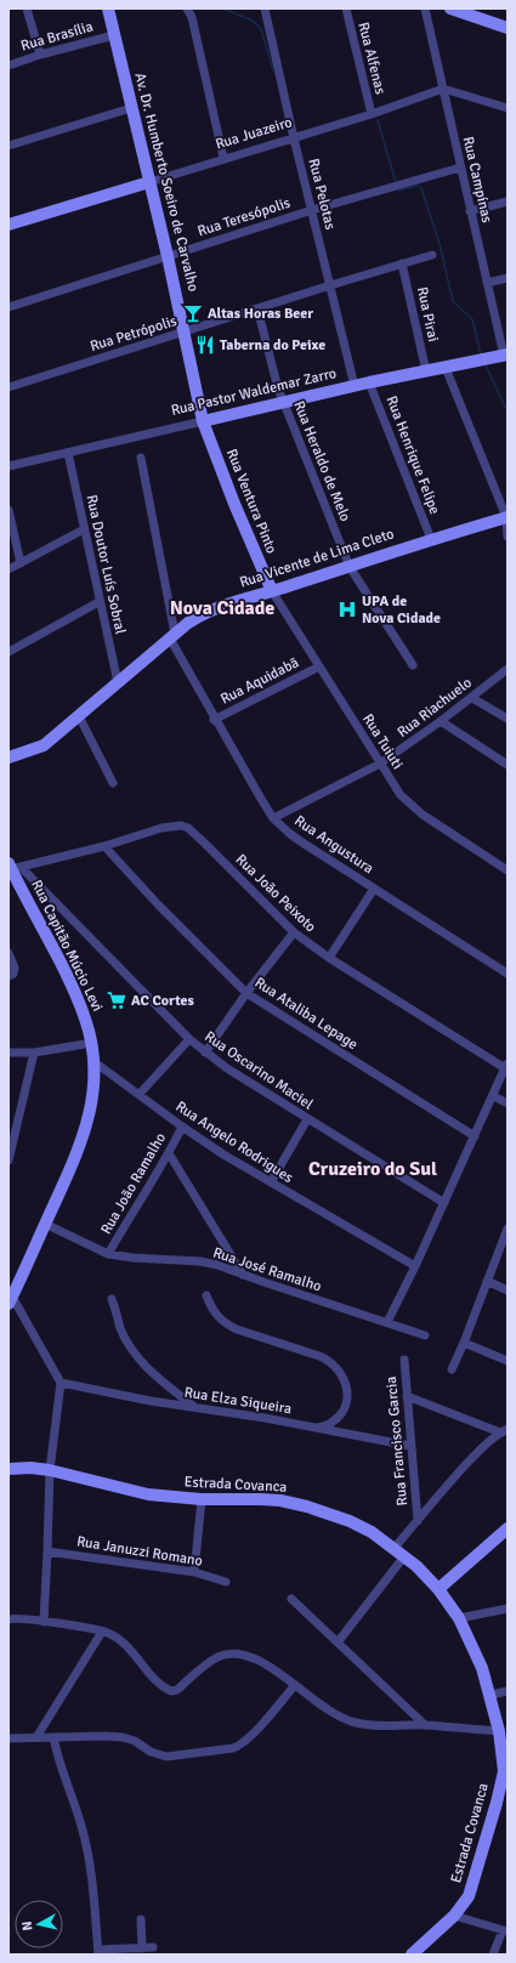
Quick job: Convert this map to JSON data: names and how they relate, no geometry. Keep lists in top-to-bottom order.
{
  "streets": {
    "street": [
      "Rua Brasília",
      "Rua Alfenas",
      "Rua Juazeiro",
      "Rua Campínas",
      "Av. Dr. Humberto Soeiro de Carvalho",
      "Rua Pelotas",
      "Rua Teresópolis",
      "Rua Pirai",
      "Rua Petrópolis",
      "Rua Pastor Waldemar Zarro",
      "Rua Henrique Felipe",
      "Rua Heraldo de Melo",
      "Rua Ventura Pinto",
      "Rua Vicente de Lima Cleto",
      "Rua Doutor Luís Sobral",
      "Rua Aquidabã",
      "Rua Riachuelo",
      "Rua Tuiuti",
      "Rua Angustura",
      "Rua João Peixoto",
      "Rua Capitão Múcio Levi",
      "Rua Ataliba Lepage",
      "Rua Oscarino Maciel",
      "Rua Angelo Rodrigues",
      "Rua João Ramalho",
      "Rua José Ramalho",
      "Rua Elza Siqueira",
      "Rua Francisco Garcia",
      "Estrada Covanca",
      "Rua Januzzi Romano"
    ]
  },
  "crossings": [
    ["Rua Brasília", "Av. Dr. Humberto Soeiro de Carvalho"],
    ["Rua Alfenas", "Rua Juazeiro"],
    ["Rua Juazeiro", "Rua Campínas"],
    ["Rua Juazeiro", "Av. Dr. Humberto Soeiro de Carvalho"],
    ["Rua Juazeiro", "Rua Pelotas"],
    ["Rua Campínas", "Rua Teresópolis"],
    ["Rua Campínas", "Rua Pastor Waldemar Zarro"],
    ["Av. Dr. Humberto Soeiro de Carvalho", "Rua Teresópolis"],
    ["Av. Dr. Humberto Soeiro de Carvalho", "Rua Petrópolis"],
    ["Av. Dr. Humberto Soeiro de Carvalho", "Rua Pastor Waldemar Zarro"],
    ["Av. Dr. Humberto Soeiro de Carvalho", "Rua Ventura Pinto"],
    ["Rua Pelotas", "Rua Teresópolis"],
    ["Rua Pelotas", "Rua Petrópolis"],
    ["Rua Pelotas", "Rua Pastor Waldemar Zarro"],
    ["Rua Pirai", "Rua Petrópolis"],
    ["Rua Pirai", "Rua Pastor Waldemar Zarro"],
    ["Rua Petrópolis", "Rua Heraldo de Melo"],
    ["Rua Pastor Waldemar Zarro", "Rua Henrique Felipe"],
    ["Rua Pastor Waldemar Zarro", "Rua Heraldo de Melo"],
    ["Rua Pastor Waldemar Zarro", "Rua Ventura Pinto"],
    ["Rua Pastor Waldemar Zarro", "Rua Doutor Luís Sobral"],
    ["Rua Henrique Felipe", "Rua Vicente de Lima Cleto"],
    ["Rua Heraldo de Melo", "Rua Vicente de Lima Cleto"],
    ["Rua Ventura Pinto", "Rua Vicente de Lima Cleto"],
    ["Rua Ventura Pinto", "Rua Tuiuti"],
    ["Rua Vicente de Lima Cleto", "Rua Doutor Luís Sobral"],
    ["Rua Vicente de Lima Cleto", "Rua Tuiuti"],
    ["Rua Vicente de Lima Cleto", "Rua Angustura"],
    ["Rua Aquidabã", "Rua Tuiuti"],
    ["Rua Aquidabã", "Rua Angustura"],
    ["Rua Riachuelo", "Rua Tuiuti"],
    ["Rua Riachuelo", "Rua Angustura"],
    ["Rua João Peixoto", "Rua Capitão Múcio Levi"],
    ["Rua João Peixoto", "Rua Ataliba Lepage"],
    ["Rua João Peixoto", "Rua Oscarino Maciel"],
    ["Rua Capitão Múcio Levi", "Rua Oscarino Maciel"],
    ["Rua Capitão Múcio Levi", "Rua Angelo Rodrigues"],
    ["Rua Capitão Múcio Levi", "Rua José Ramalho"],
    ["Rua Angelo Rodrigues", "Rua João Ramalho"],
    ["Rua João Ramalho", "Rua José Ramalho"],
    ["Rua Elza Siqueira", "Rua Francisco Garcia"]
  ],
  "districts": ["Nova Cidade", "Cruzeiro do Sul"],
  "places": {
    "bar": ["Altas Horas Beer"],
    "restaurant": ["Taberna do Peixe"],
    "hospital": ["UPA de Nova Cidade"],
    "supermarket": ["AC Cortes"]
  },
  "north": "left"
}
